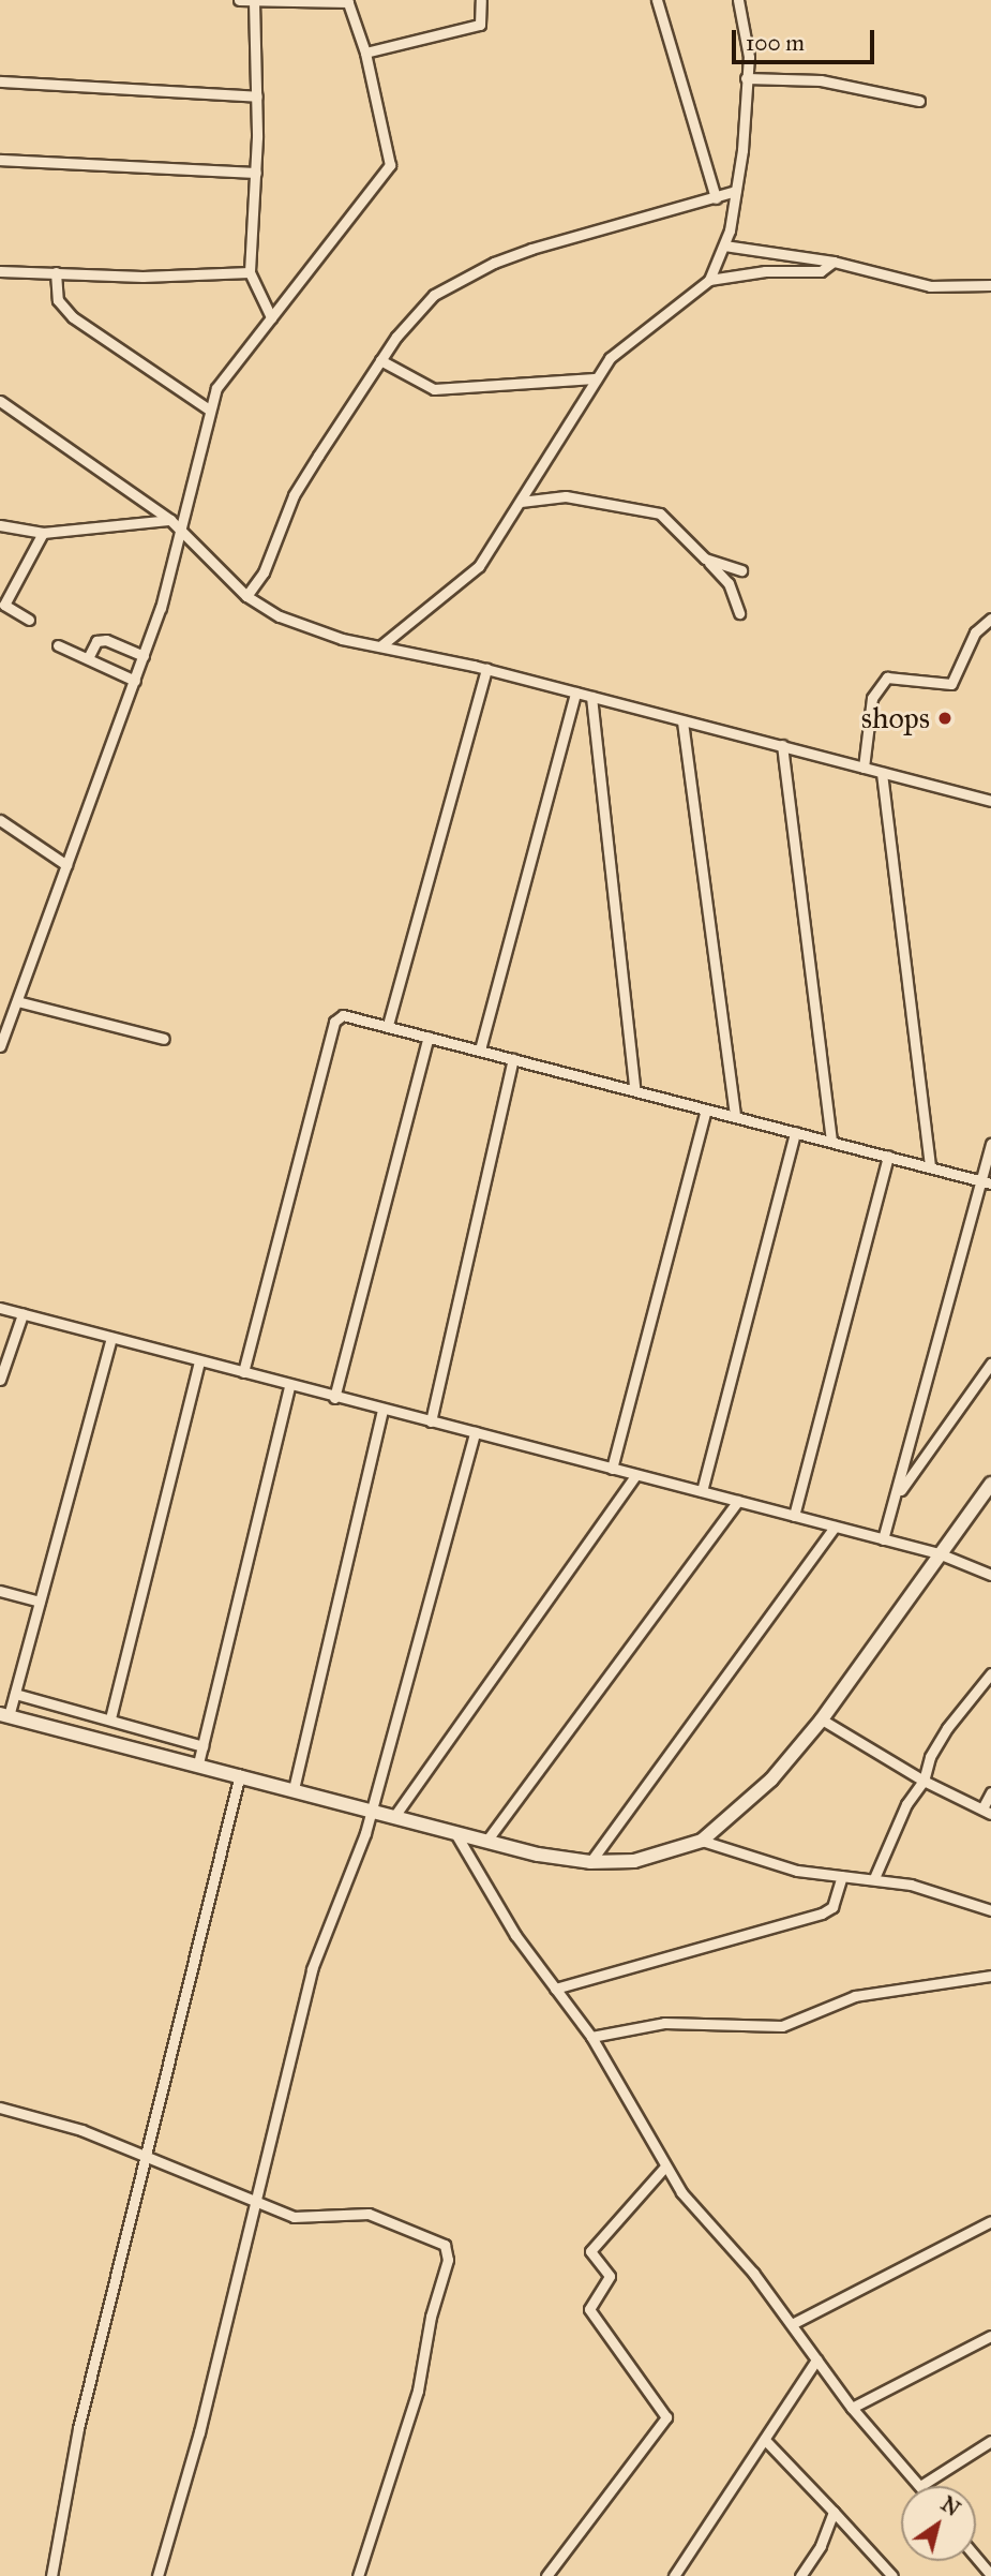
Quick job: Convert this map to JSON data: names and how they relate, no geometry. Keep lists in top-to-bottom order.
{
  "places": ["shops"],
  "scale_bar": "100 m",
  "north": "top right"
}
